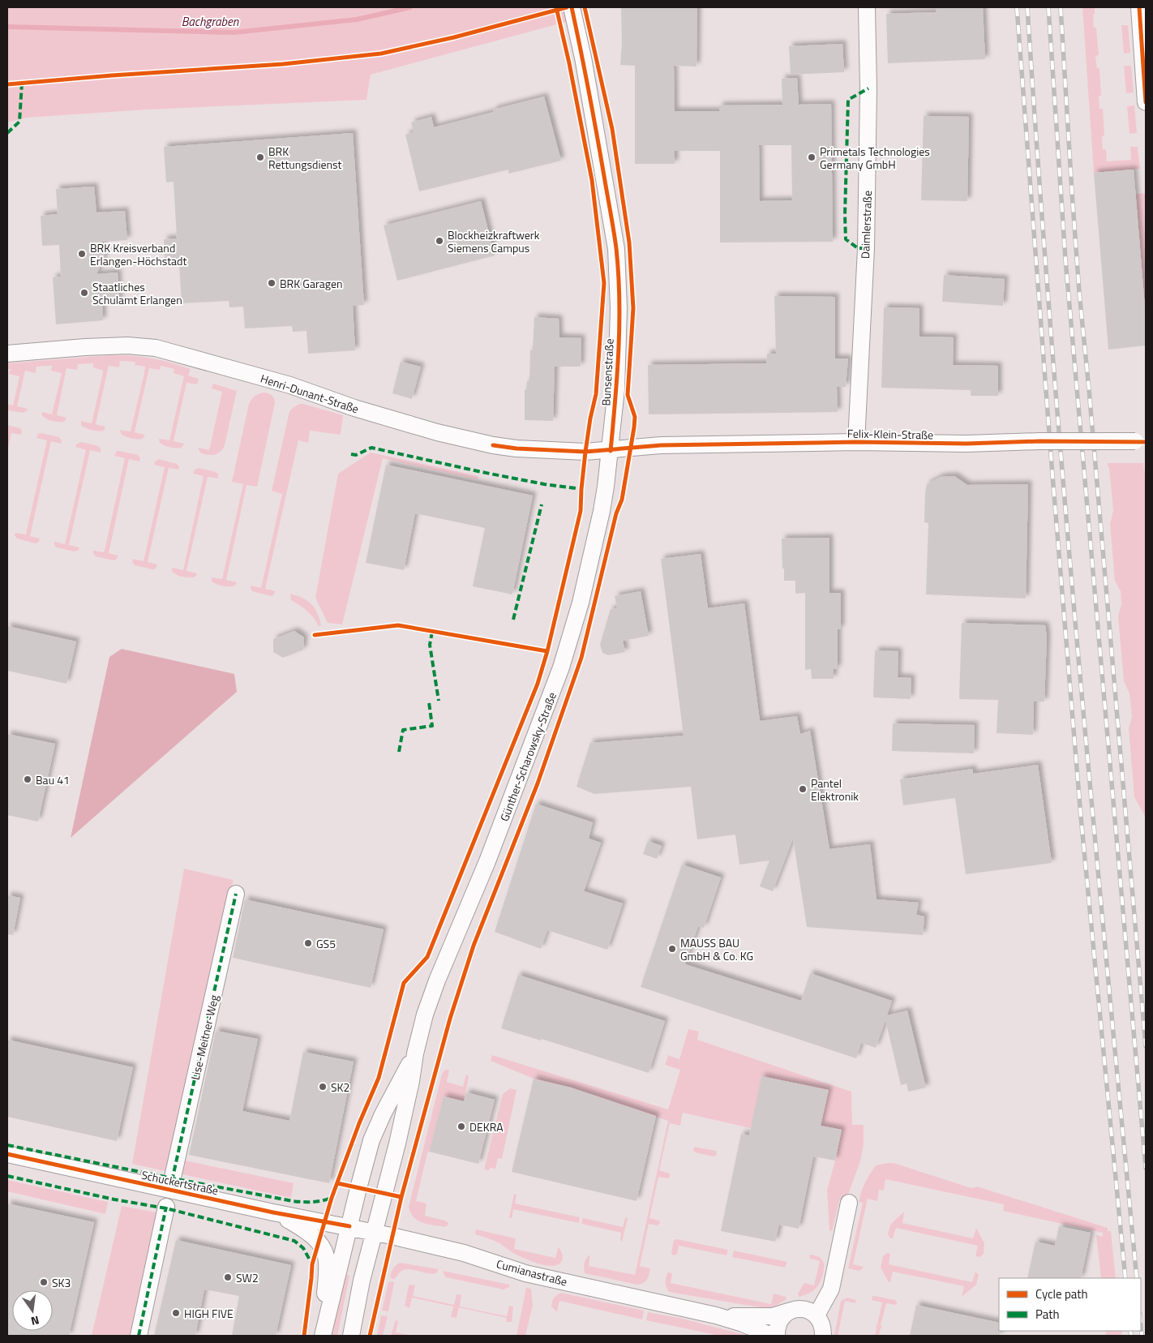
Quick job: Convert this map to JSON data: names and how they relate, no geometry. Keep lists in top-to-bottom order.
{
  "streets": {
    "street": [
      "Daimlerstraße",
      "Bunsenstraße",
      "Henri-Dunant-Straße",
      "Felix-Klein-Straße",
      "Günther-Scharowsky-Straße",
      "Lise-Meitner-Weg",
      "Schuckertstraße",
      "Cumianastraße"
    ]
  },
  "crossings": [
    ["Daimlerstraße", "Felix-Klein-Straße"],
    ["Bunsenstraße", "Henri-Dunant-Straße"],
    ["Bunsenstraße", "Felix-Klein-Straße"],
    ["Bunsenstraße", "Günther-Scharowsky-Straße"],
    ["Henri-Dunant-Straße", "Felix-Klein-Straße"],
    ["Henri-Dunant-Straße", "Günther-Scharowsky-Straße"],
    ["Felix-Klein-Straße", "Günther-Scharowsky-Straße"],
    ["Günther-Scharowsky-Straße", "Schuckertstraße"],
    ["Günther-Scharowsky-Straße", "Cumianastraße"],
    ["Schuckertstraße", "Cumianastraße"]
  ],
  "water": ["Bachgraben"],
  "places": [
    "BRK Rettungsdienst",
    "Primetals Technologies Germany GmbH",
    "Blockheizkraftwerk Siemens Campus",
    "BRK Kreisverband Erlangen-Höchstadt",
    "BRK Garagen",
    "Staatliches Schulamt Erlangen",
    "Bau 41",
    "Pantel Elektronik",
    "GS5",
    "MAUSS BAU GmbH & Co. KG",
    "SK2",
    "DEKRA",
    "SW2",
    "SK3",
    "HIGH FIVE"
  ],
  "legend": ["Cycle path", "Path"],
  "north": "bottom"
}
